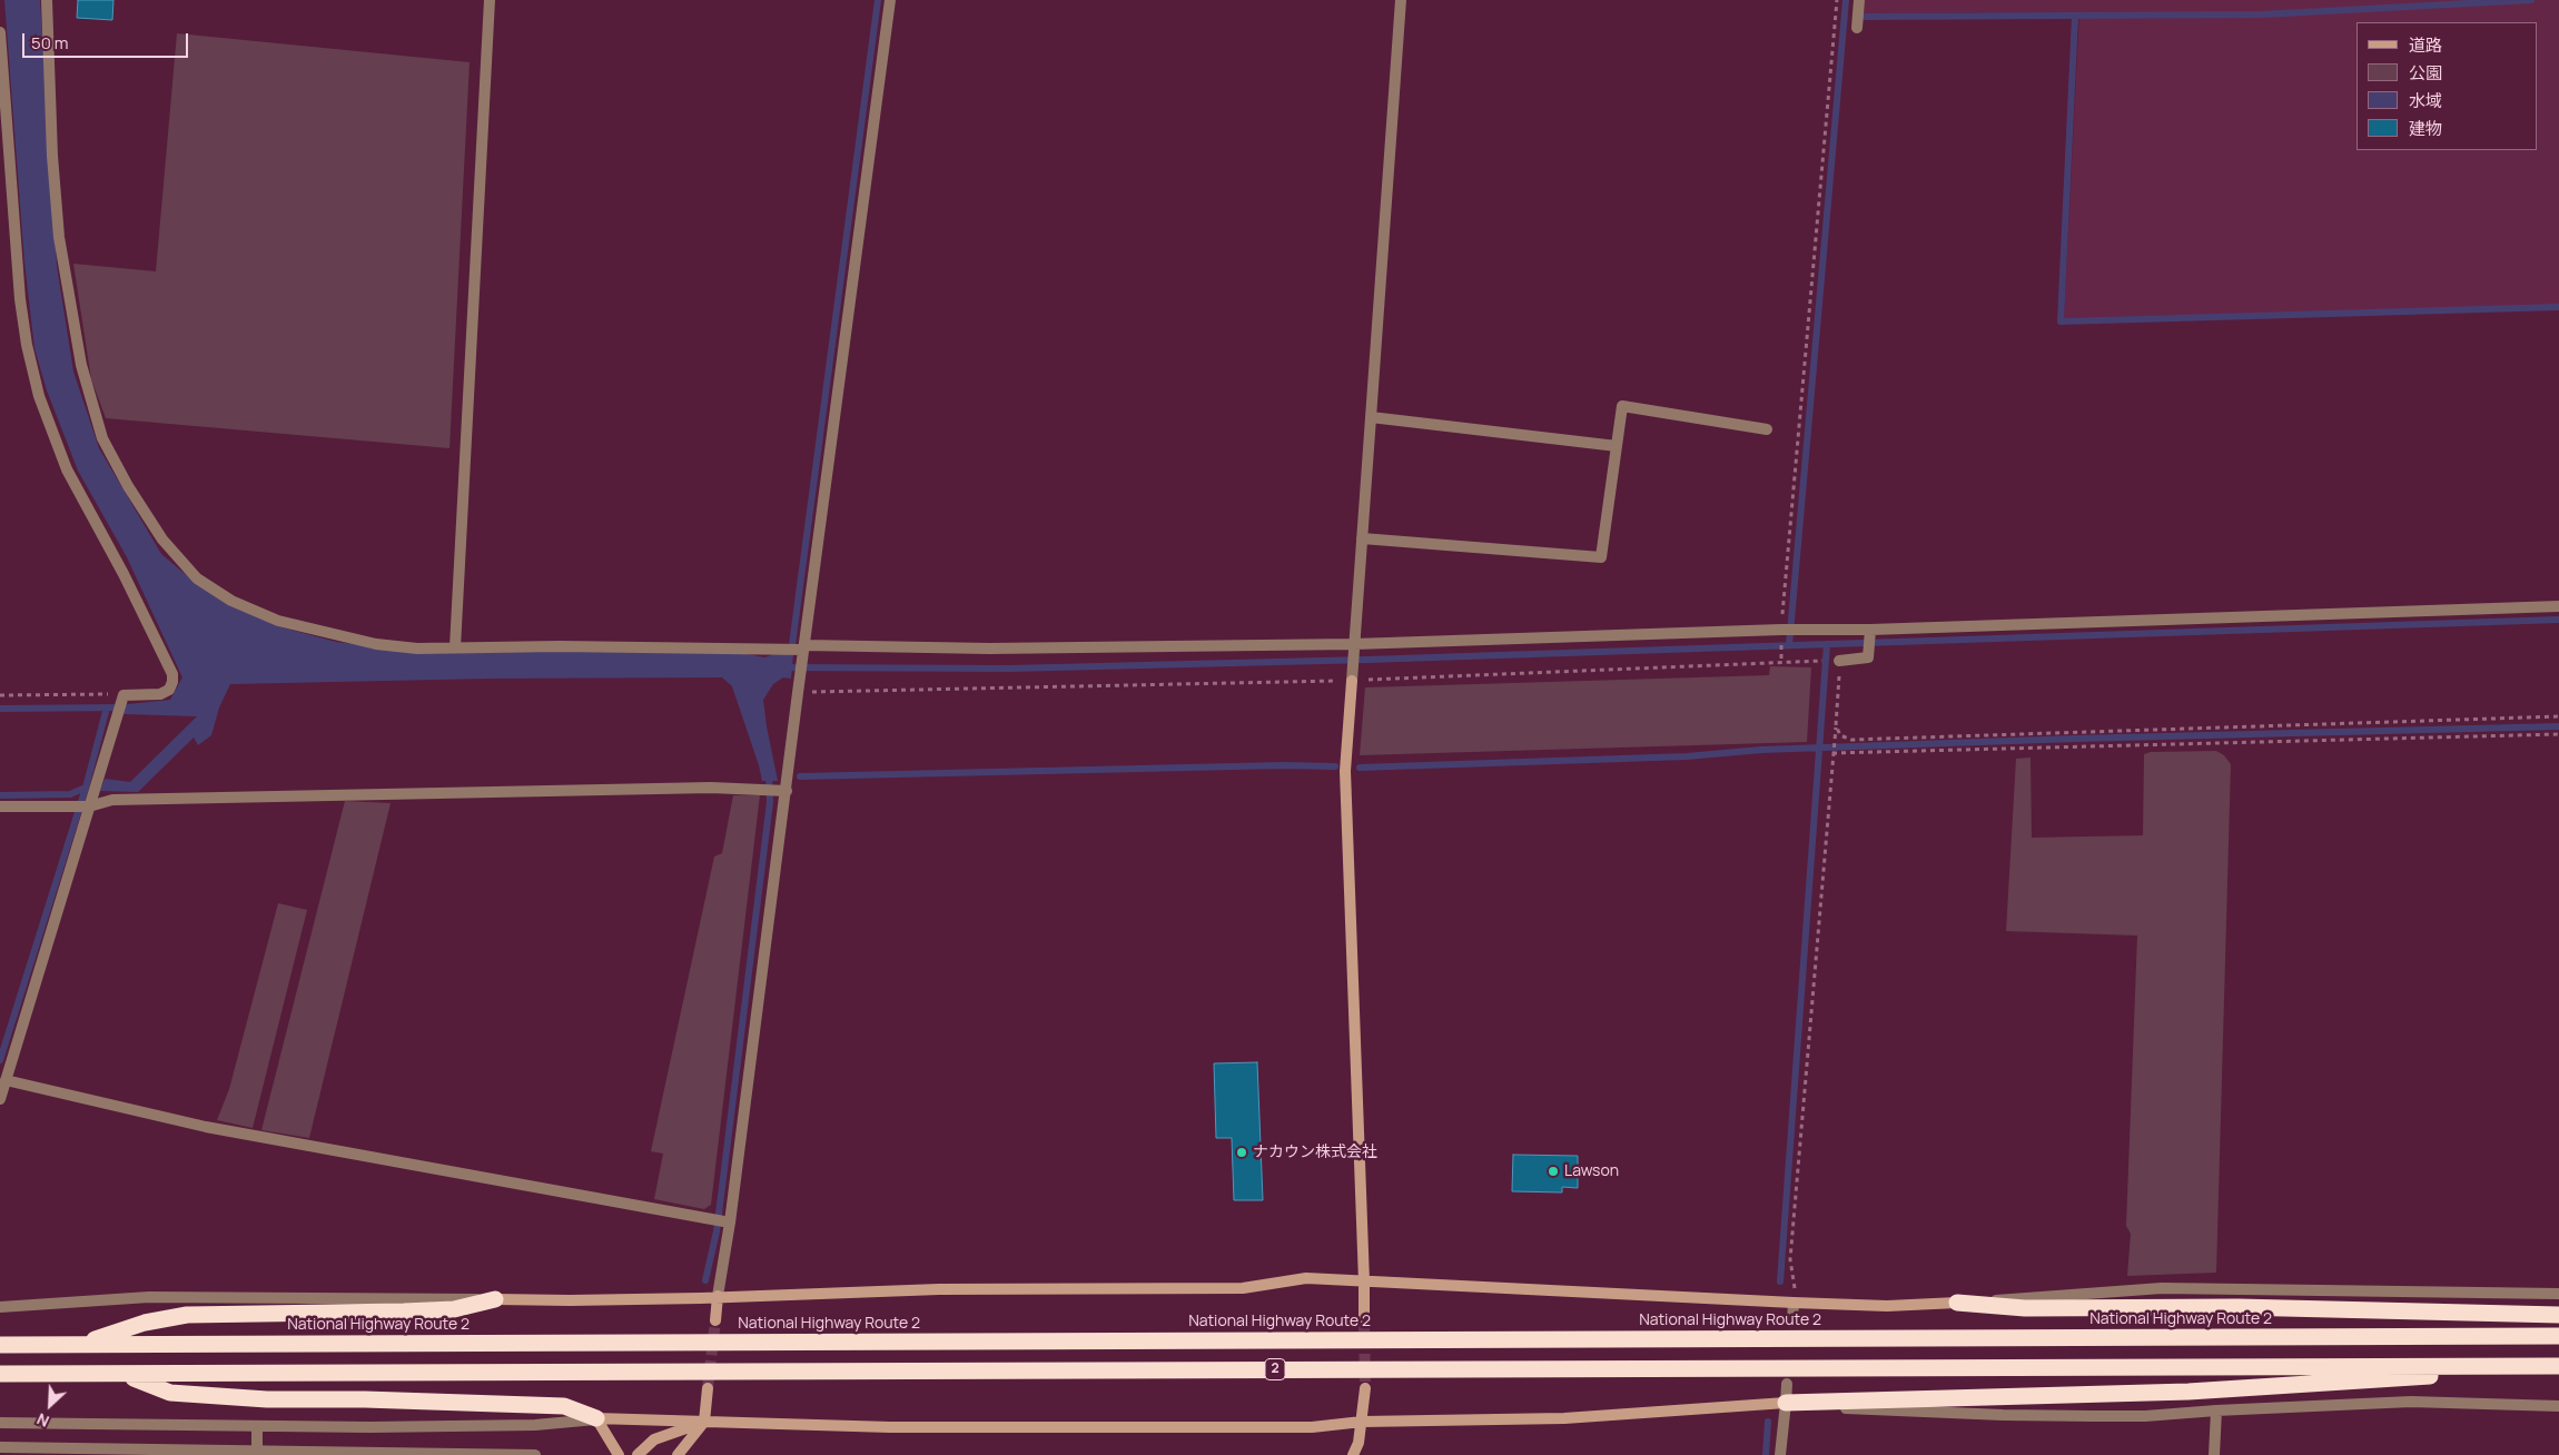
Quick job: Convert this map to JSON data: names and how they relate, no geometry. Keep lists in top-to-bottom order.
{
  "streets": {
    "highway": ["National Highway Route 2", "2"]
  },
  "places": ["ナカウン株式会社", "Lawson"],
  "legend": [
    "道路",
    "公園",
    "水域",
    "建物"
  ],
  "scale_bar": "50 m",
  "north": "bottom left"
}
